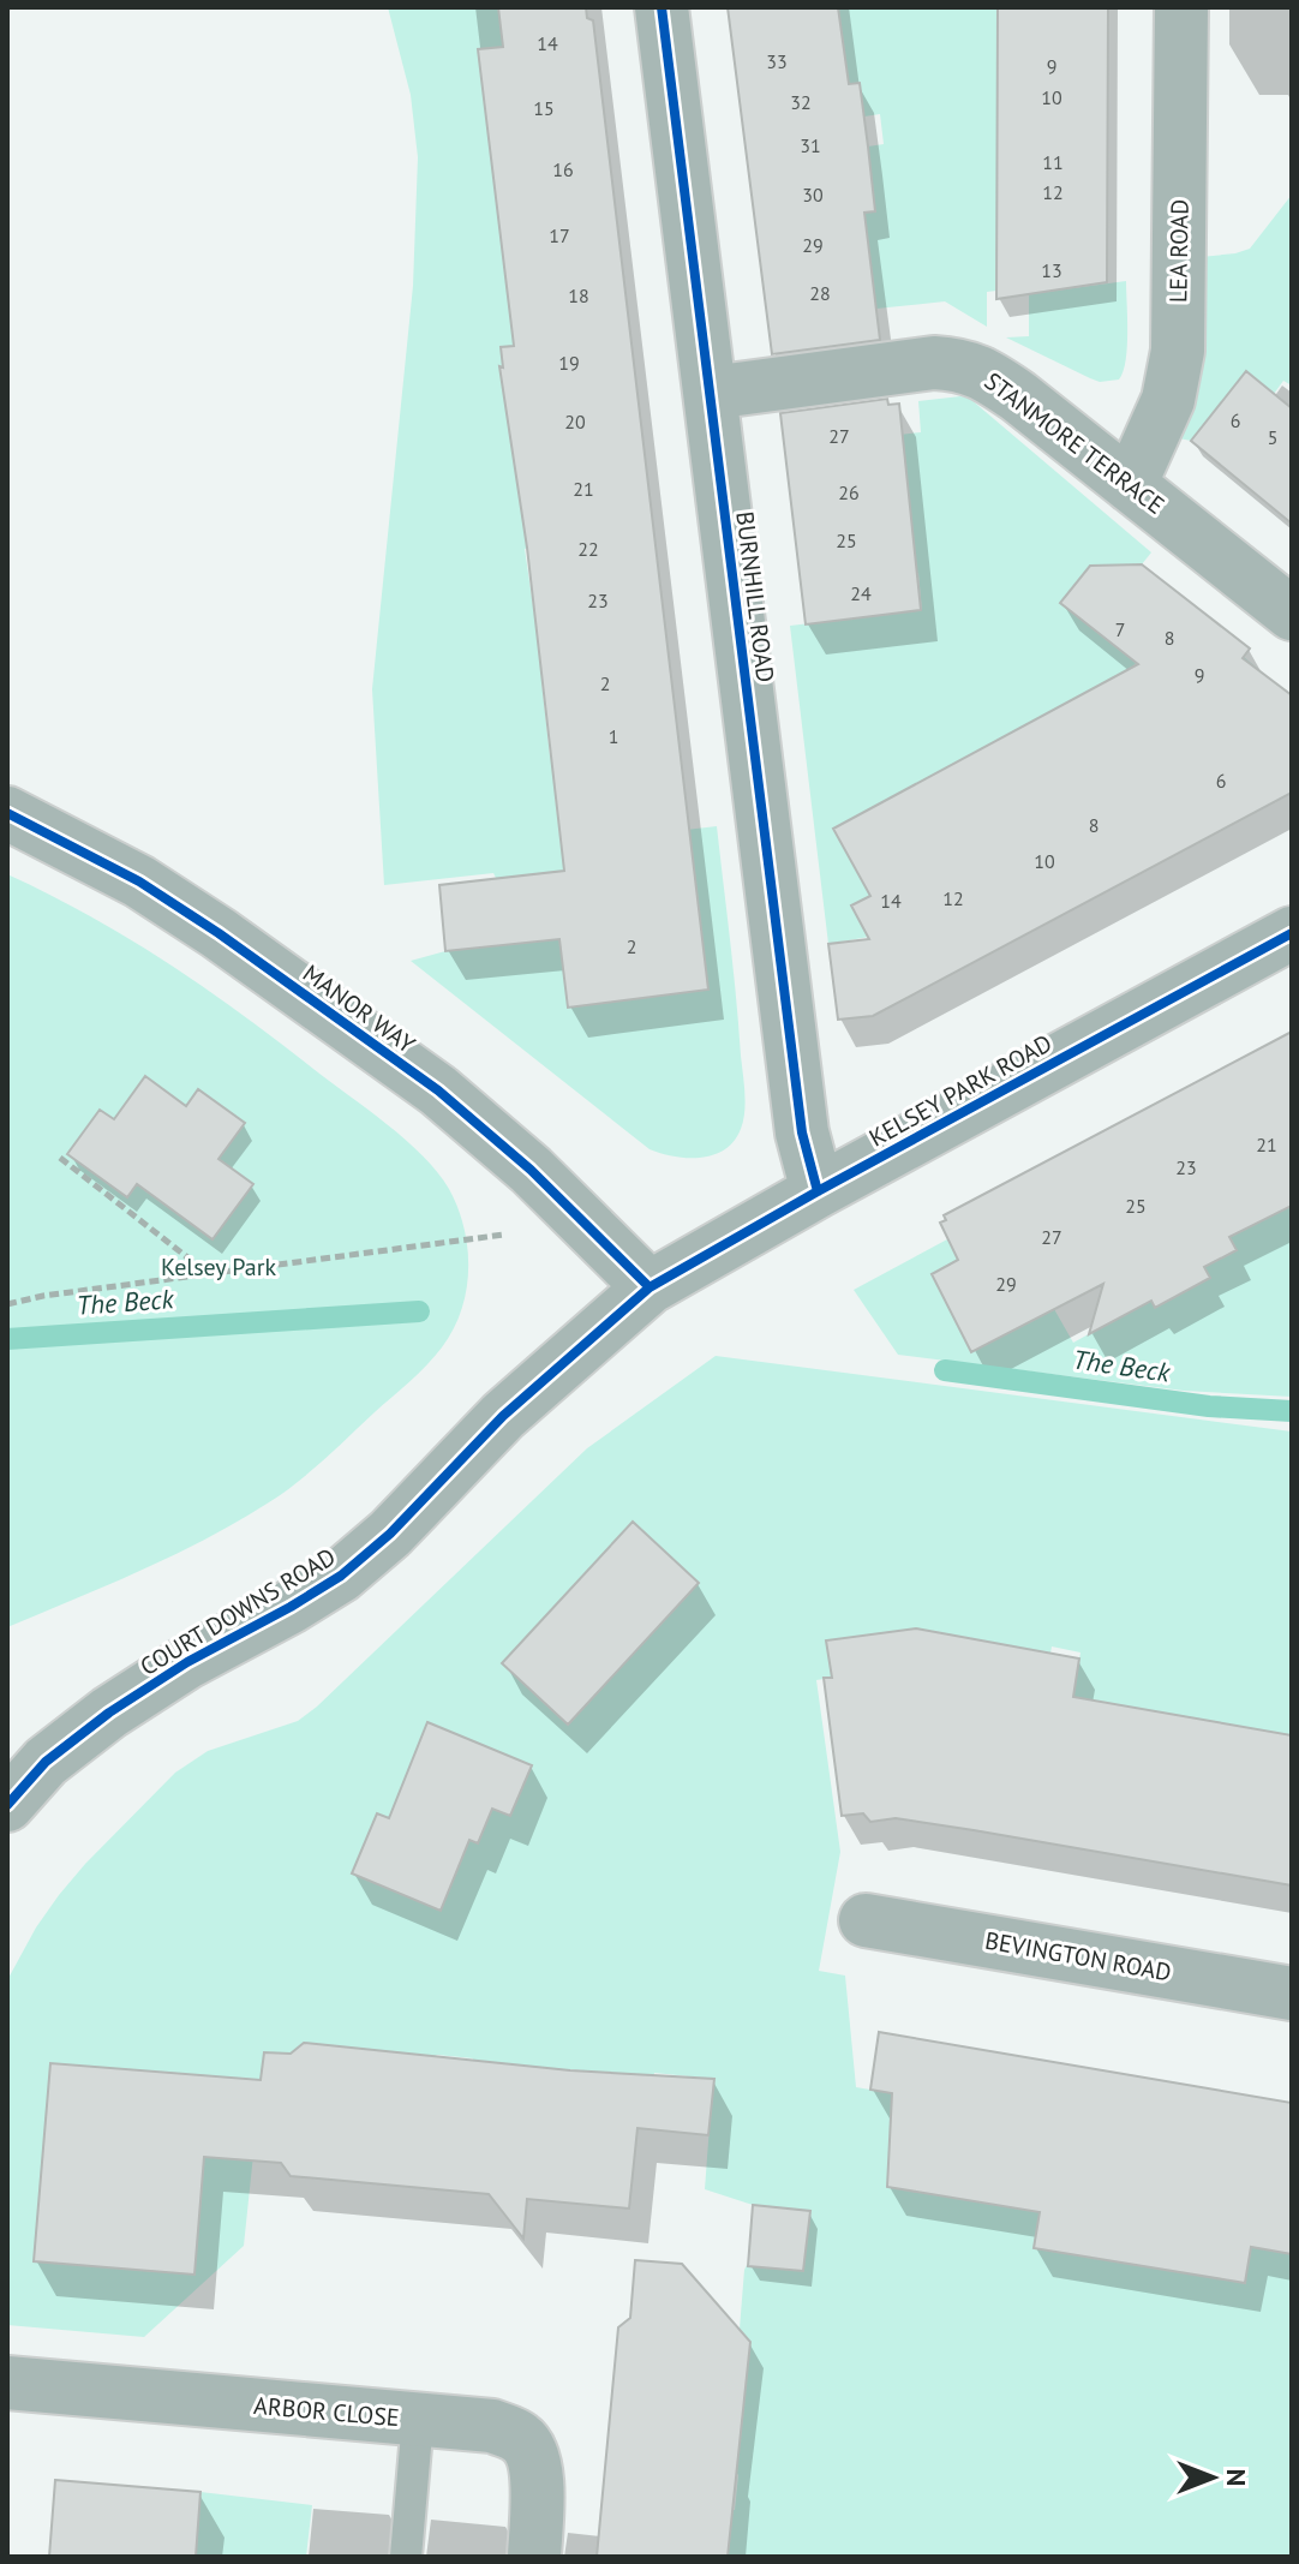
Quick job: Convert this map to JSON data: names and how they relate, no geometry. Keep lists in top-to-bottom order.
{
  "streets": {
    "street": [
      "LEA ROAD",
      "STANMORE TERRACE",
      "BURNHILL ROAD",
      "MANOR WAY",
      "KELSEY PARK ROAD",
      "COURT DOWNS ROAD",
      "BEVINGTON ROAD",
      "ARBOR CLOSE"
    ]
  },
  "crossings": [
    ["LEA ROAD", "STANMORE TERRACE"],
    ["STANMORE TERRACE", "BURNHILL ROAD"],
    ["BURNHILL ROAD", "KELSEY PARK ROAD"],
    ["MANOR WAY", "KELSEY PARK ROAD"],
    ["MANOR WAY", "COURT DOWNS ROAD"],
    ["KELSEY PARK ROAD", "COURT DOWNS ROAD"]
  ],
  "water": ["The Beck"],
  "parks": ["Kelsey Park"],
  "house_numbers": [
    "14",
    "33",
    "9",
    "10",
    "32",
    "15",
    "31",
    "11",
    "16",
    "12",
    "30",
    "17",
    "29",
    "13",
    "28",
    "18",
    "19",
    "6",
    "20",
    "27",
    "5",
    "21",
    "26",
    "25",
    "22",
    "24",
    "23",
    "7",
    "8",
    "9",
    "2",
    "1",
    "6",
    "8",
    "10",
    "12",
    "14",
    "2",
    "21",
    "23",
    "25",
    "27",
    "29"
  ],
  "north": "right"
}
